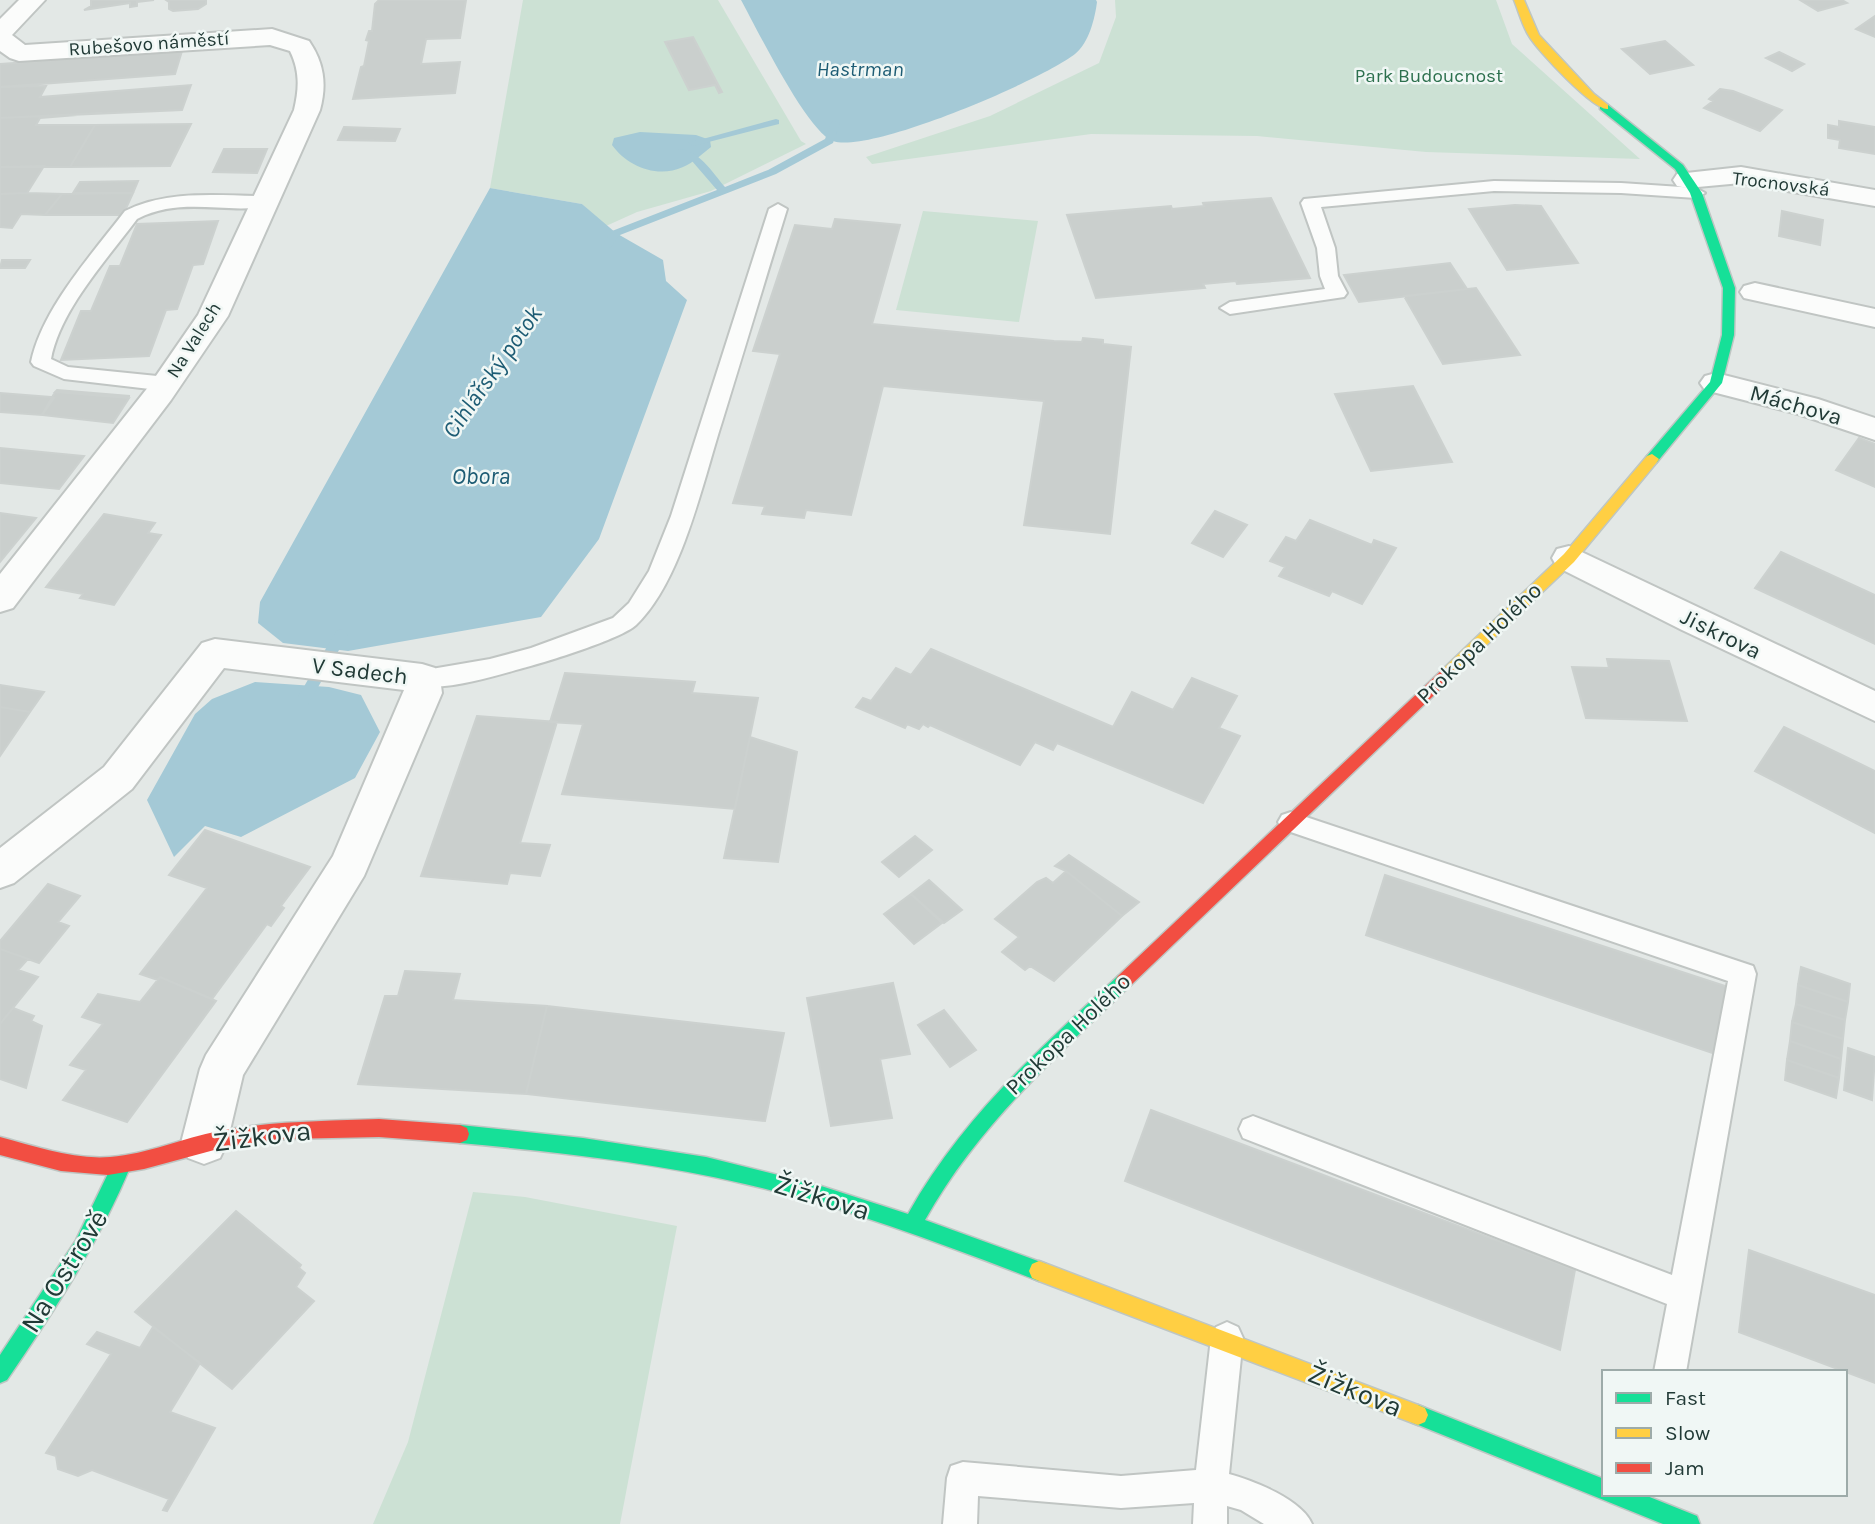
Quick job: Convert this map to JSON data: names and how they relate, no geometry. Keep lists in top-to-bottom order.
{
  "streets": {
    "street": [
      "Rubešovo náměstí",
      "Trocnovská",
      "Na Valech",
      "Máchova",
      "Jiskrova",
      "Prokopa Holého",
      "V Sadech",
      "Žižkova",
      "Na Ostrově"
    ]
  },
  "crossings": [
    ["Rubešovo náměstí", "Na Valech"],
    ["Trocnovská", "Prokopa Holého"],
    ["Máchova", "Prokopa Holého"],
    ["Jiskrova", "Prokopa Holého"],
    ["Prokopa Holého", "Žižkova"],
    ["V Sadech", "Žižkova"],
    ["Žižkova", "Na Ostrově"]
  ],
  "water": ["Hastrman", "Cihlářský potok", "Obora"],
  "parks": ["Park Budoucnost"],
  "legend": ["Fast", "Slow", "Jam"]
}
